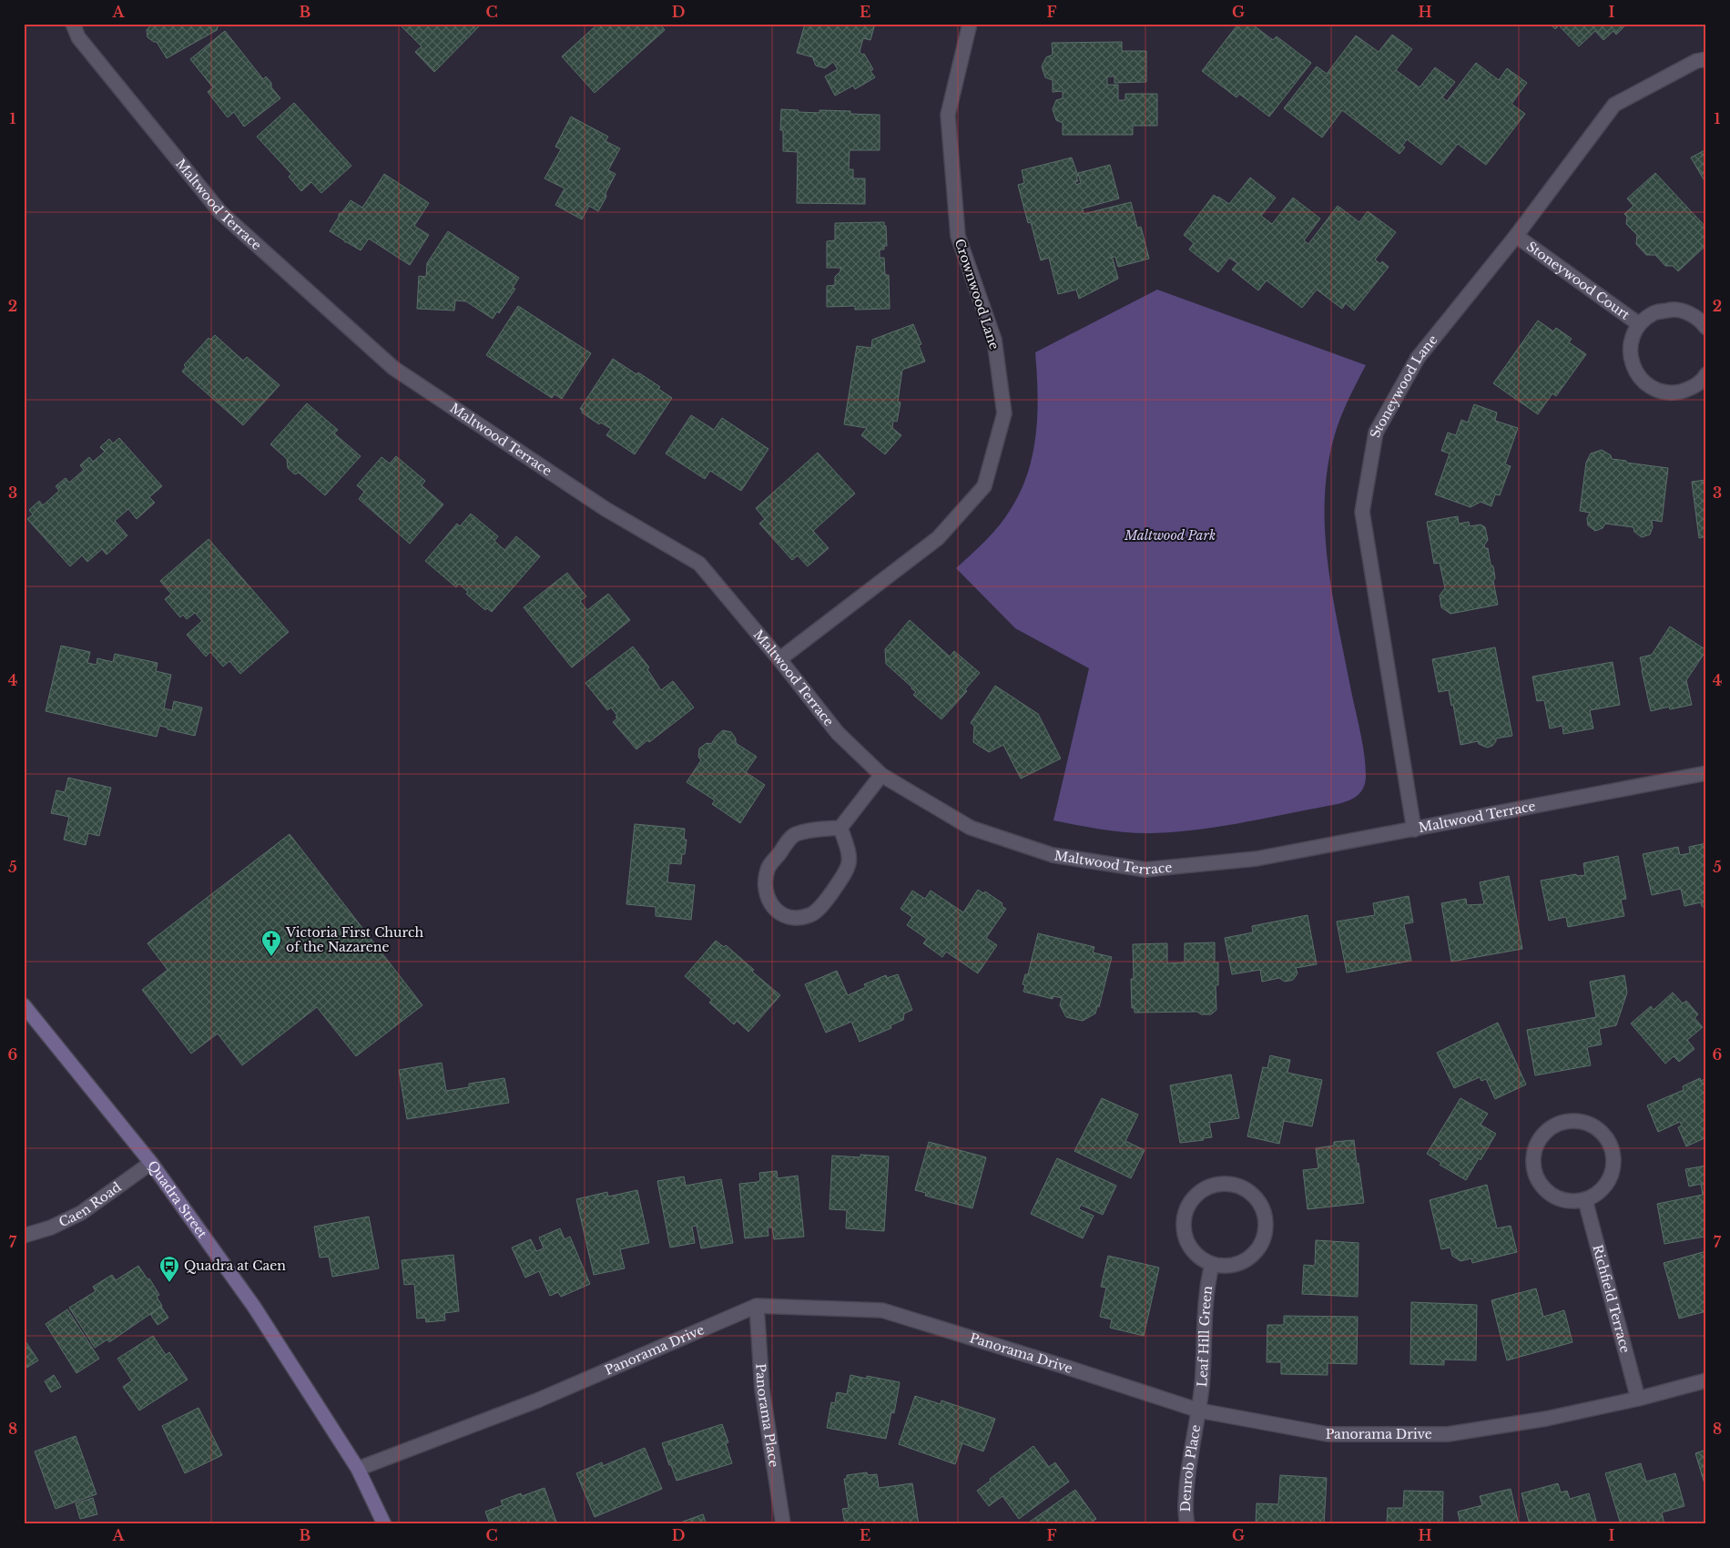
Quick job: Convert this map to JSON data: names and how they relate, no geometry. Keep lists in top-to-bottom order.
{
  "streets": {
    "main road": ["Quadra Street"],
    "street": [
      "Maltwood Terrace",
      "Stoneywood Court",
      "Crownwood Lane",
      "Stoneywood Lane",
      "Caen Road",
      "Richfield Terrace",
      "Leaf Hill Green",
      "Panorama Drive",
      "Panorama Place",
      "Denrob Place"
    ]
  },
  "crossings": [
    ["Maltwood Terrace", "Crownwood Lane"],
    ["Maltwood Terrace", "Stoneywood Lane"],
    ["Stoneywood Court", "Stoneywood Lane"],
    ["Quadra Street", "Caen Road"],
    ["Quadra Street", "Panorama Drive"],
    ["Richfield Terrace", "Panorama Drive"],
    ["Leaf Hill Green", "Panorama Drive"],
    ["Leaf Hill Green", "Denrob Place"],
    ["Panorama Drive", "Panorama Place"],
    ["Panorama Drive", "Denrob Place"]
  ],
  "parks": ["Maltwood Park"],
  "places": {
    "church": ["Victoria First Church of the Nazarene"],
    "bus stop": ["Quadra at Caen"]
  },
  "grid": {
    "columns": [
      "A",
      "B",
      "C",
      "D",
      "E",
      "F",
      "G",
      "H",
      "I"
    ],
    "rows": [
      "1",
      "2",
      "3",
      "4",
      "5",
      "6",
      "7",
      "8"
    ]
  }
}
